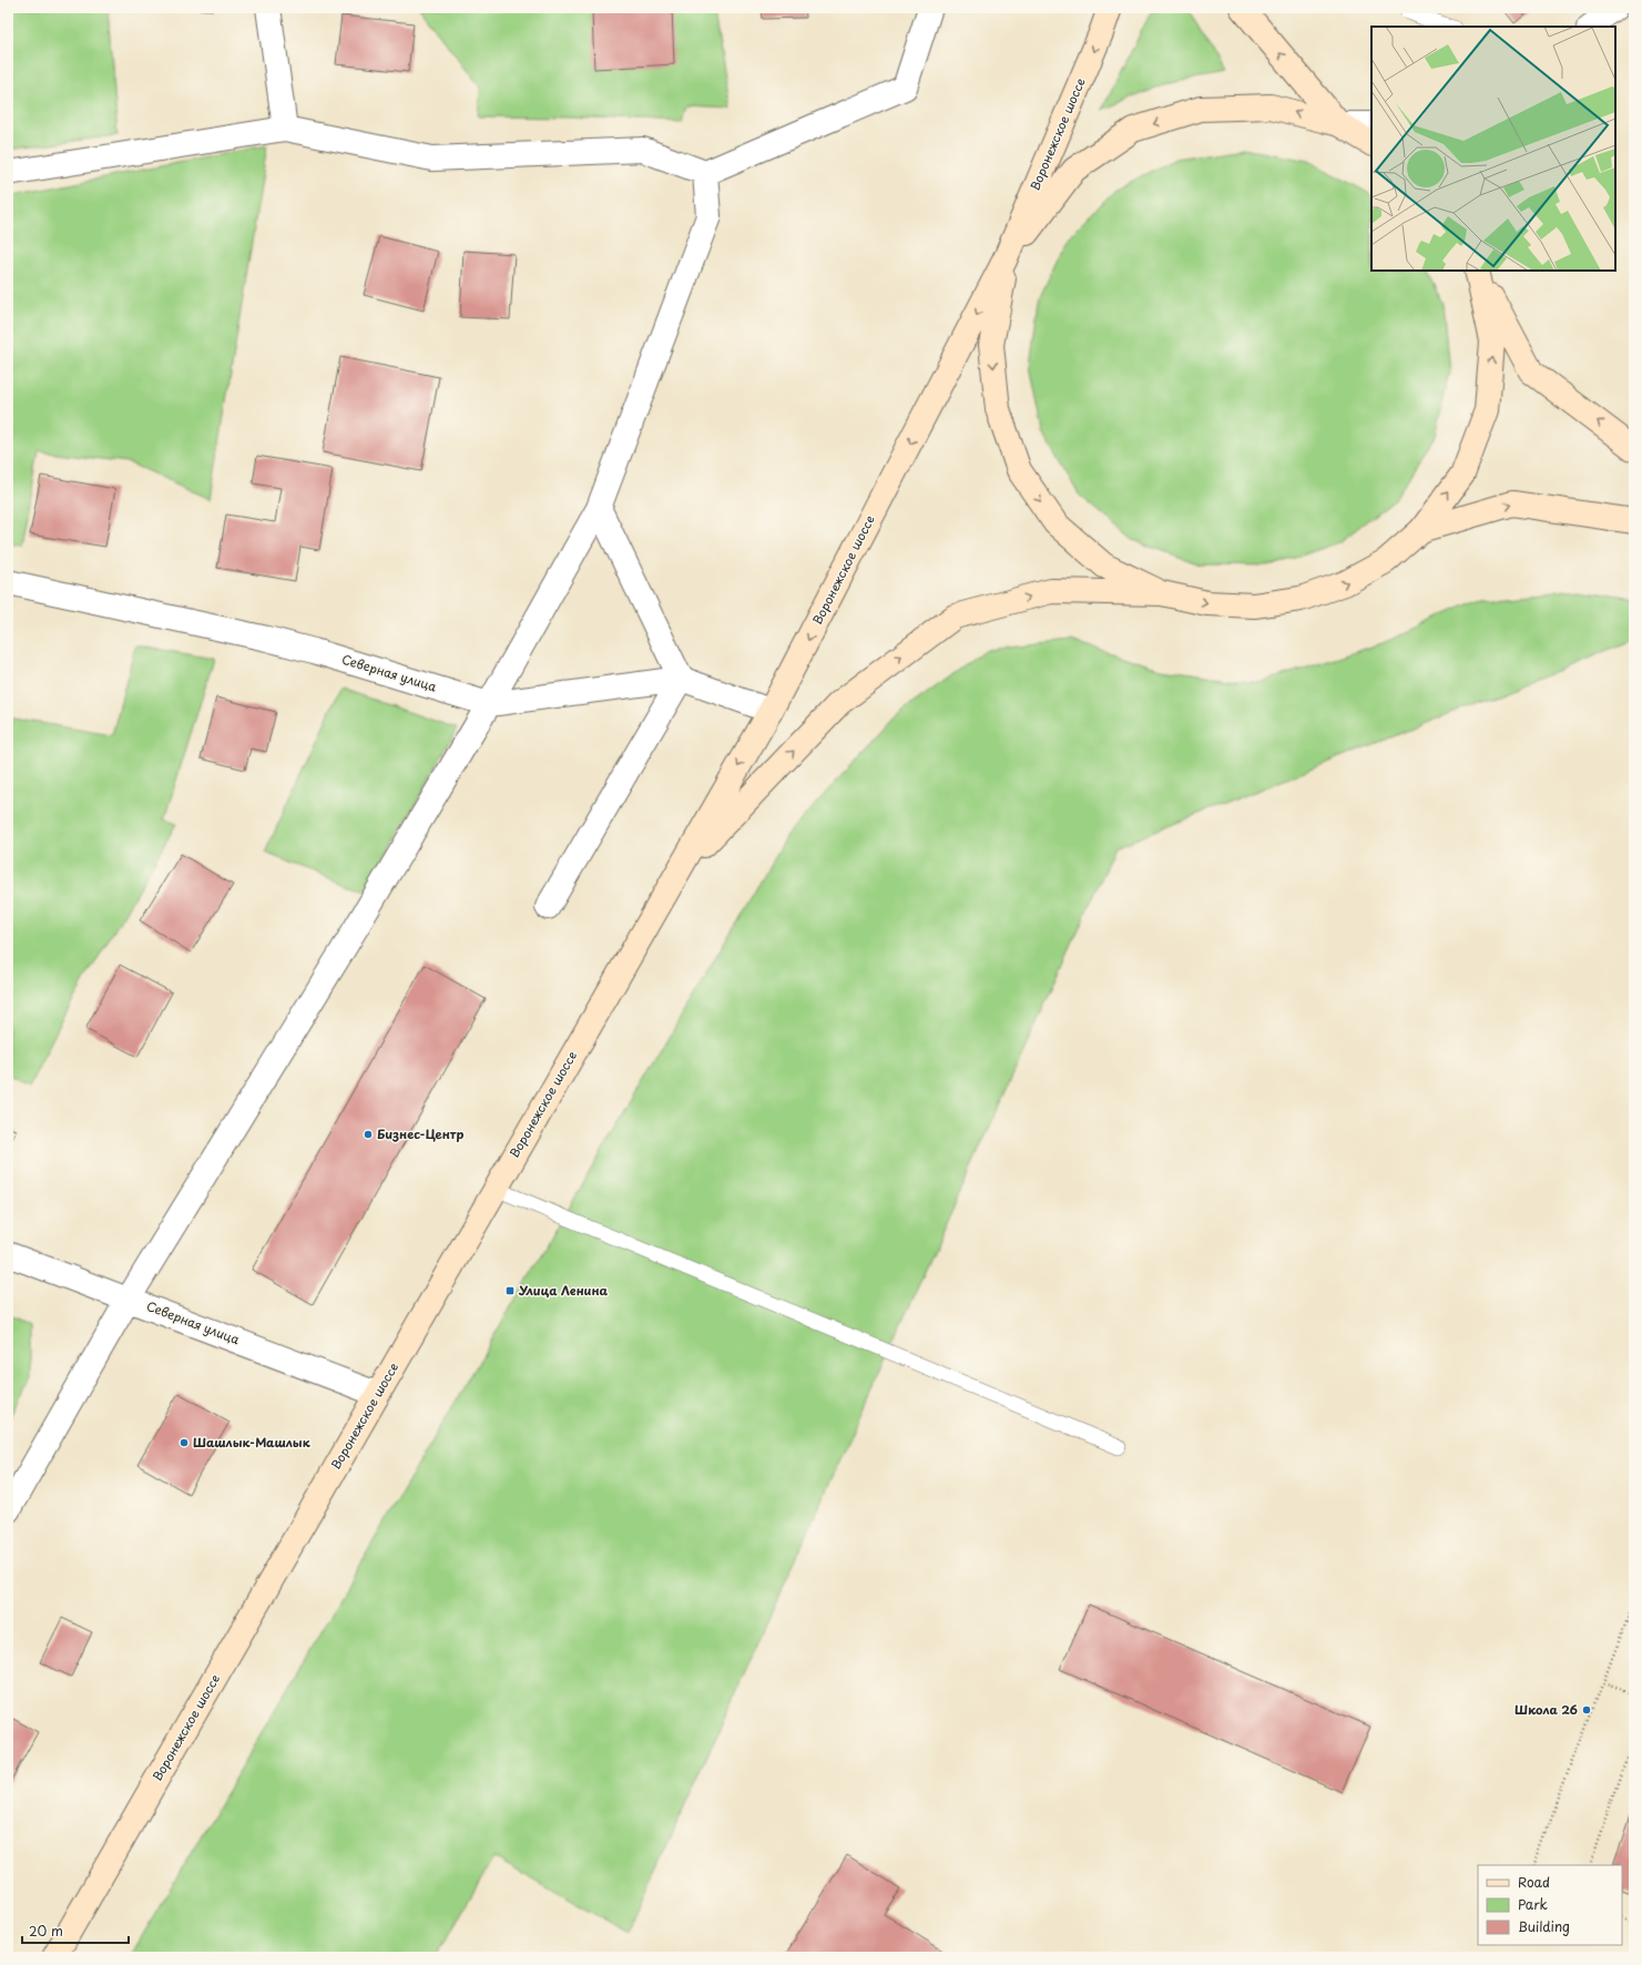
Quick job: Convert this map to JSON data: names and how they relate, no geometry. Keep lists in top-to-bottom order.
{
  "streets": {
    "main road": ["Воронежское шоссе"],
    "street": ["Северная улица"]
  },
  "crossings": [
    ["Воронежское шоссе", "Северная улица"]
  ],
  "places": {
    "other": ["Бизнес-Центр", "Шашлык-Машлык", "Школа 26"],
    "transit": ["Улица Ленина"]
  },
  "legend": ["Road", "Park", "Building"],
  "scale_bar": "20 m"
}
